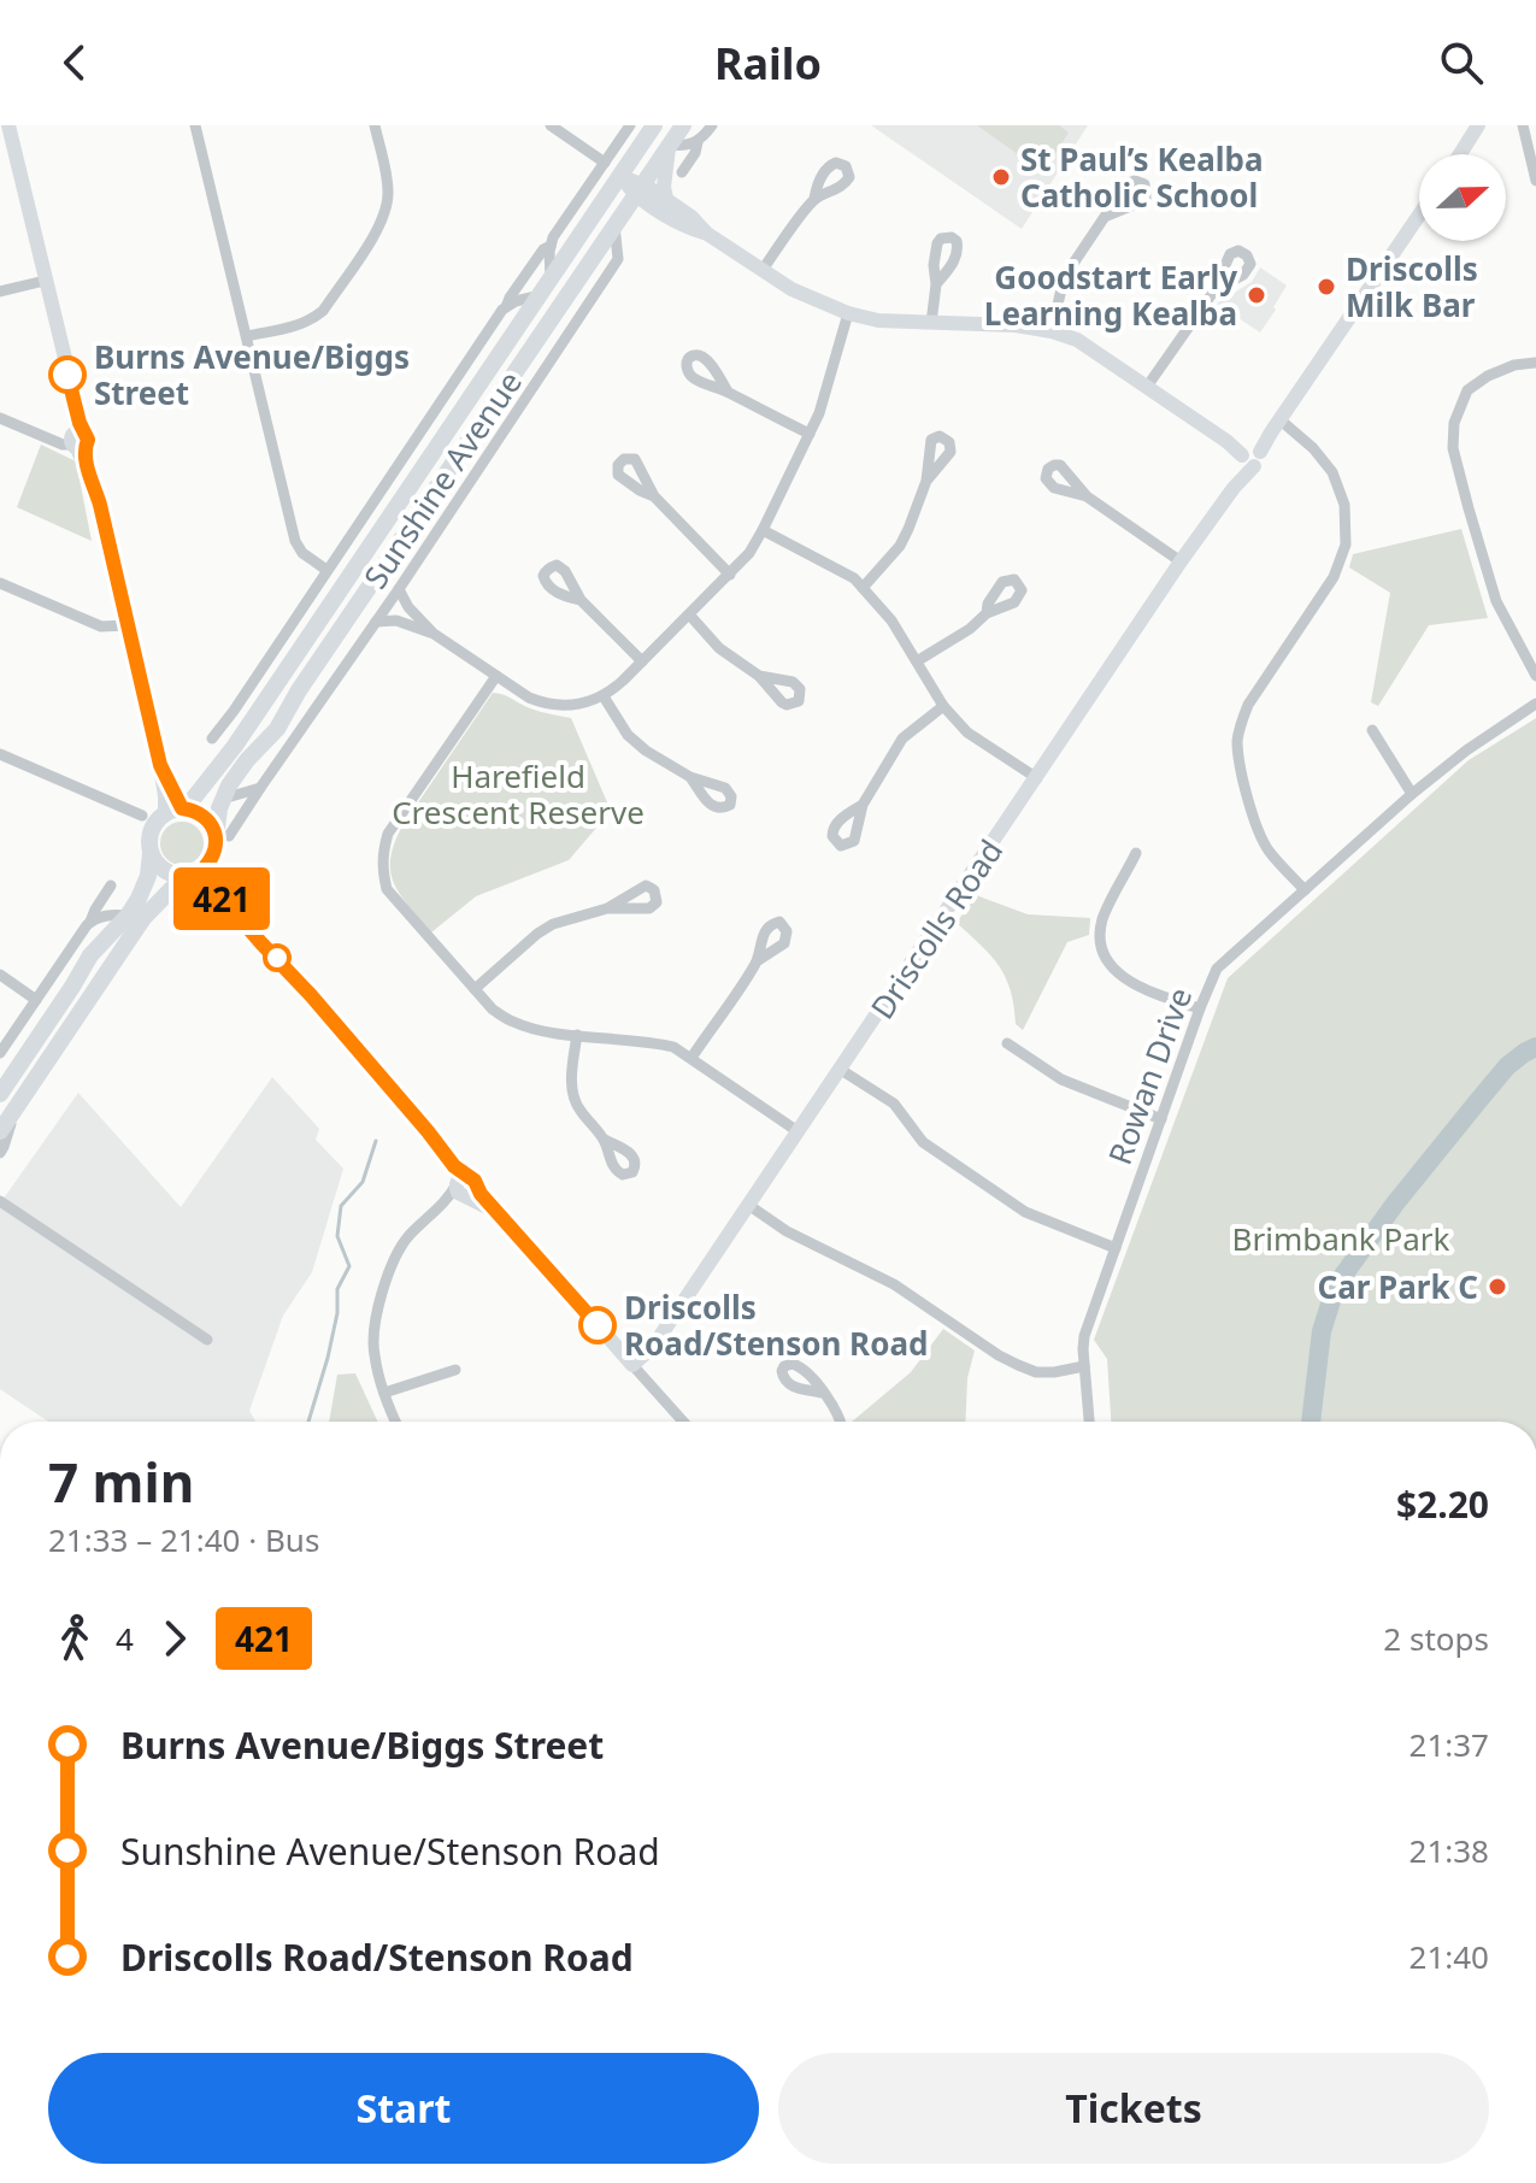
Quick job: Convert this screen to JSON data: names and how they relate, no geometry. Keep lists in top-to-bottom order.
{
  "streets": {
    "main road": ["Sunshine Avenue"],
    "street": ["Driscolls Road", "Rowan Drive"]
  },
  "parks": ["Harefield Crescent Reserve", "Brimbank Park"],
  "places": [
    "St Paul’s Kealba Catholic School",
    "Driscolls Milk Bar",
    "Goodstart Early Learning Kealba",
    "Burns Avenue/Biggs Street",
    "Car Park C",
    "Driscolls Road/Stenson Road"
  ],
  "lines": ["bus line 421"],
  "north": "right",
  "page": {
    "header": "Railo",
    "on_map": "421",
    "heading": ["7 min", "21:33 – 21:40 · Bus", "$2.20"],
    "legs": ["4", "421", "2 stops"],
    "list": [
      {
        "name": "Burns Avenue/Biggs Street",
        "value": "21:37"
      },
      {
        "name": "Sunshine Avenue/Stenson Road",
        "value": "21:38"
      },
      {
        "name": "Driscolls Road/Stenson Road",
        "value": "21:40"
      }
    ],
    "buttons": ["Start", "Tickets"]
  }
}
